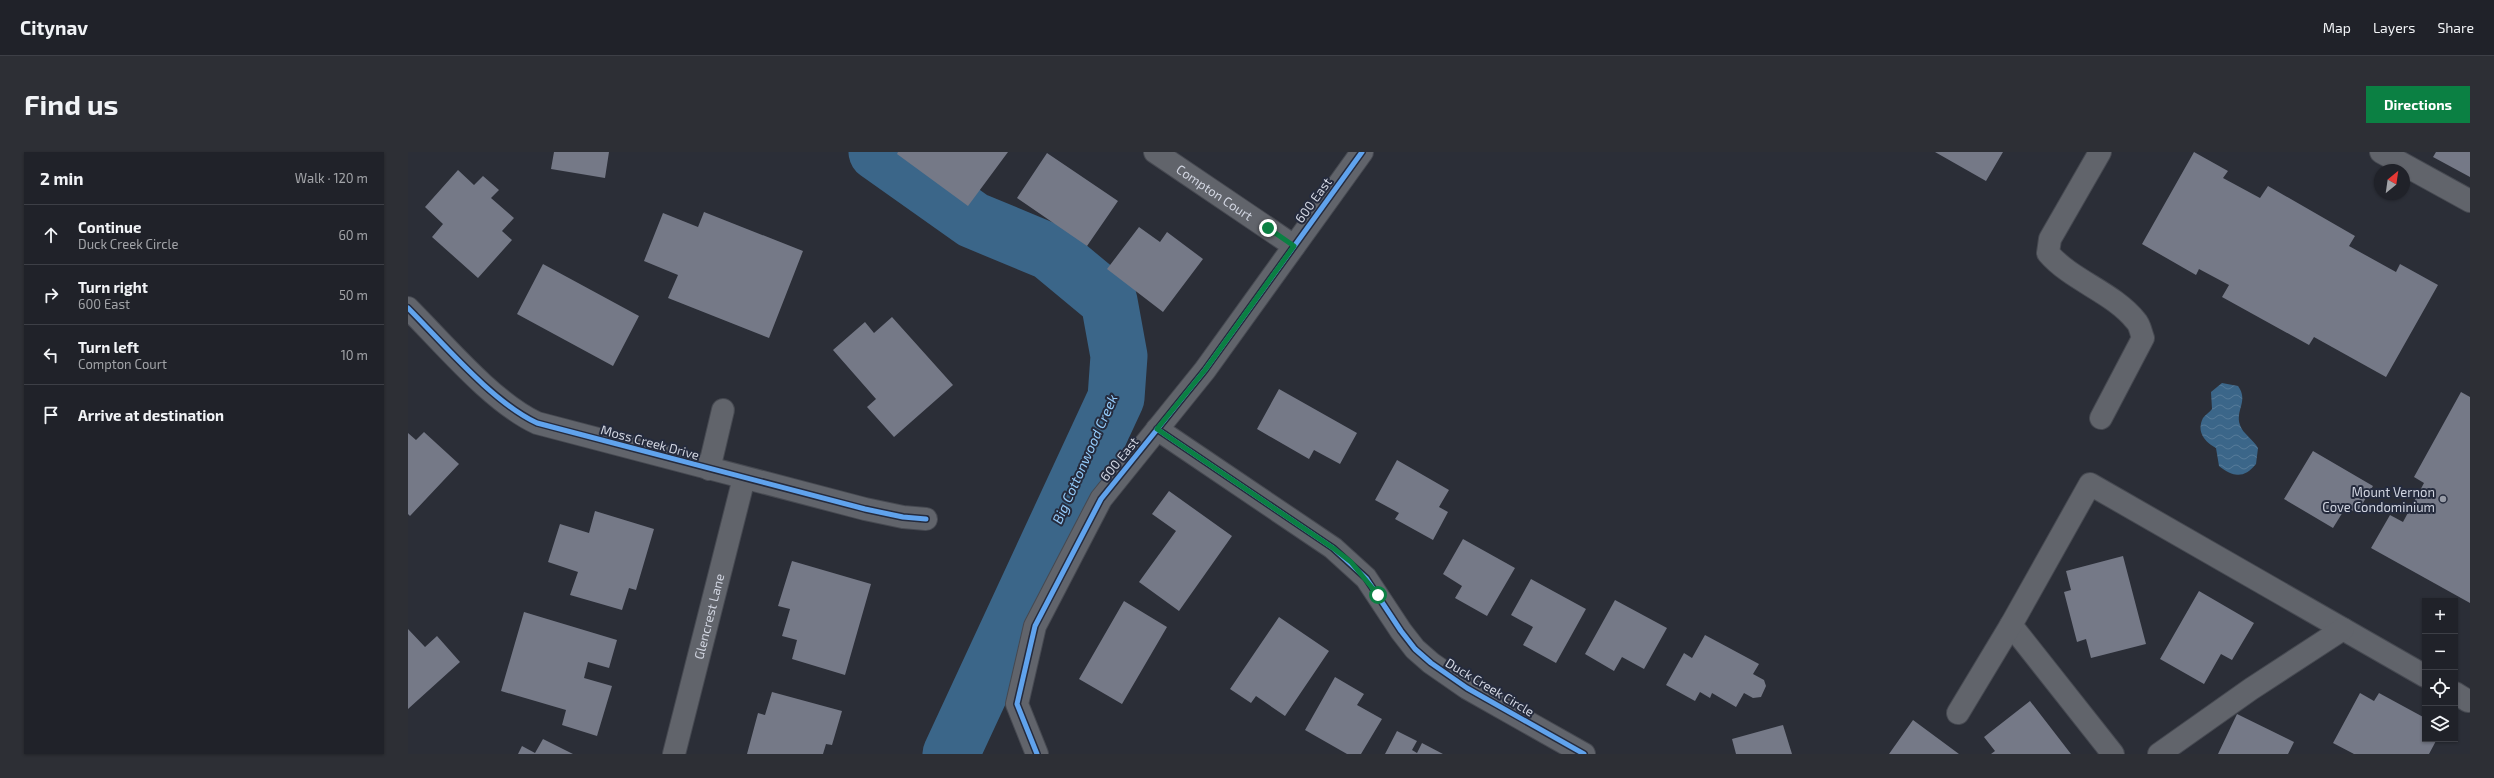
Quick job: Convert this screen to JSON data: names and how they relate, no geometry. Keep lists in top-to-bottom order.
{
  "streets": {
    "street": [
      "Compton Court",
      "600 East",
      "Moss Creek Drive",
      "Glencrest Lane",
      "Duck Creek Circle"
    ]
  },
  "crossings": [
    ["Compton Court", "600 East"],
    ["600 East", "Duck Creek Circle"],
    ["Moss Creek Drive", "Glencrest Lane"]
  ],
  "water": ["Big Cottonwood Creek"],
  "places": ["Mount Vernon Cove Condominium"],
  "north": "top right",
  "page": {
    "header": "Citynav",
    "nav": ["Map", "Layers", "Share"],
    "buttons": "Directions",
    "title": "Find us",
    "heading": ["2 min", "Walk · 120 m"],
    "list": [
      ["Continue", "Duck Creek Circle", "60 m"],
      ["Turn right", "600 East", "50 m"],
      ["Turn left", "Compton Court", "10 m"],
      "Arrive at destination"
    ],
    "map_buttons": ["+", "−"]
  }
}
